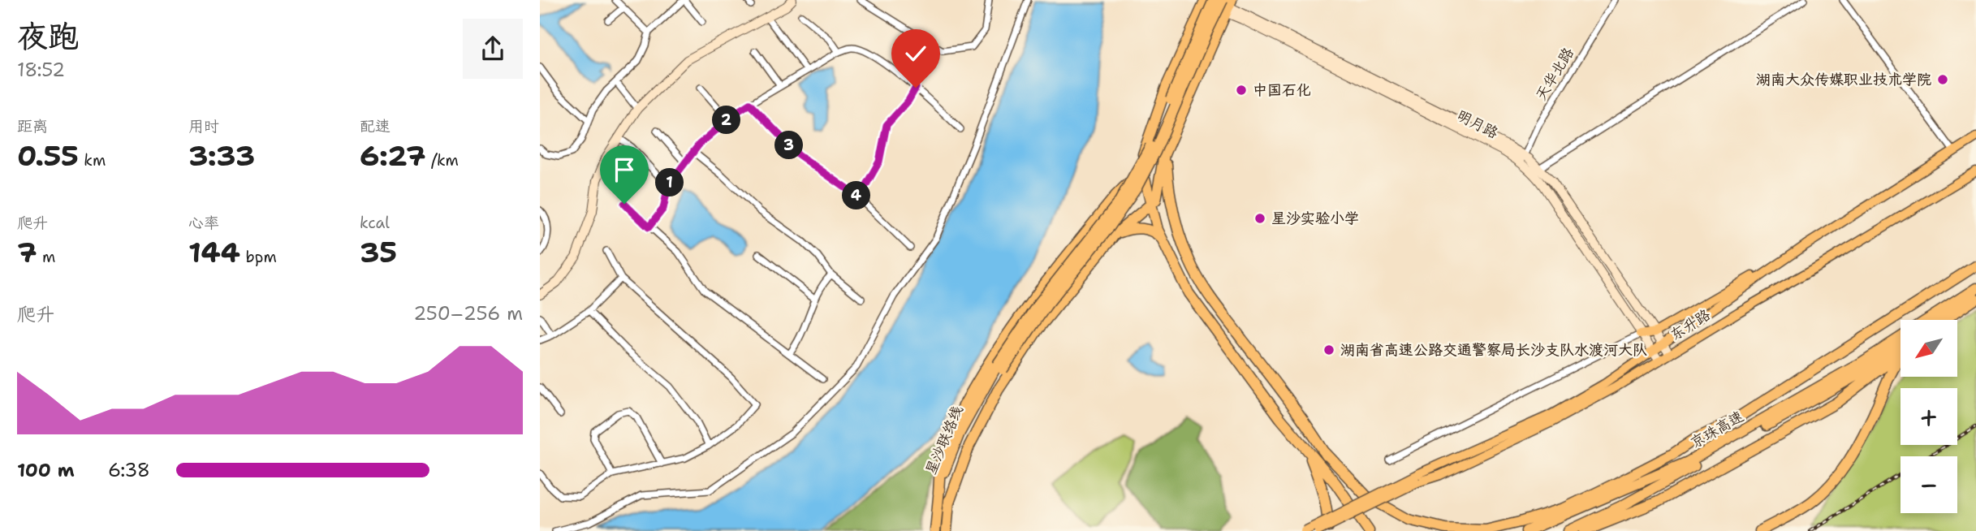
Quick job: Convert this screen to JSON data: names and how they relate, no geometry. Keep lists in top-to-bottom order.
{
  "streets": {
    "highway": ["京珠高速", "星沙联络线"],
    "main road": ["东升路"],
    "street": ["天华北路", "明月路"]
  },
  "crossings": [
    ["天华北路", "明月路"],
    ["明月路", "东升路"]
  ],
  "places": [
    "湖南大众传媒职业技术学院",
    "中国石化",
    "星沙实验小学",
    "湖南省高速公路交通警察局长沙支队水渡河大队"
  ],
  "north": "bottom left",
  "page": {
    "heading": ["夜跑", "18:52"],
    "stats": [
      ["距离", "0.55 km"],
      ["用时", "3:33"],
      ["配速", "6:27 /km"],
      ["爬升", "7 m"],
      ["心率", "144 bpm"],
      ["kcal", "35"]
    ],
    "pins": [
      "2",
      "3",
      "1",
      "4"
    ],
    "chart": ["爬升", "250–256 m"],
    "map_buttons": ["+", "−"],
    "list": [
      {
        "name": "100 m",
        "note": "6:38"
      }
    ]
  }
}
